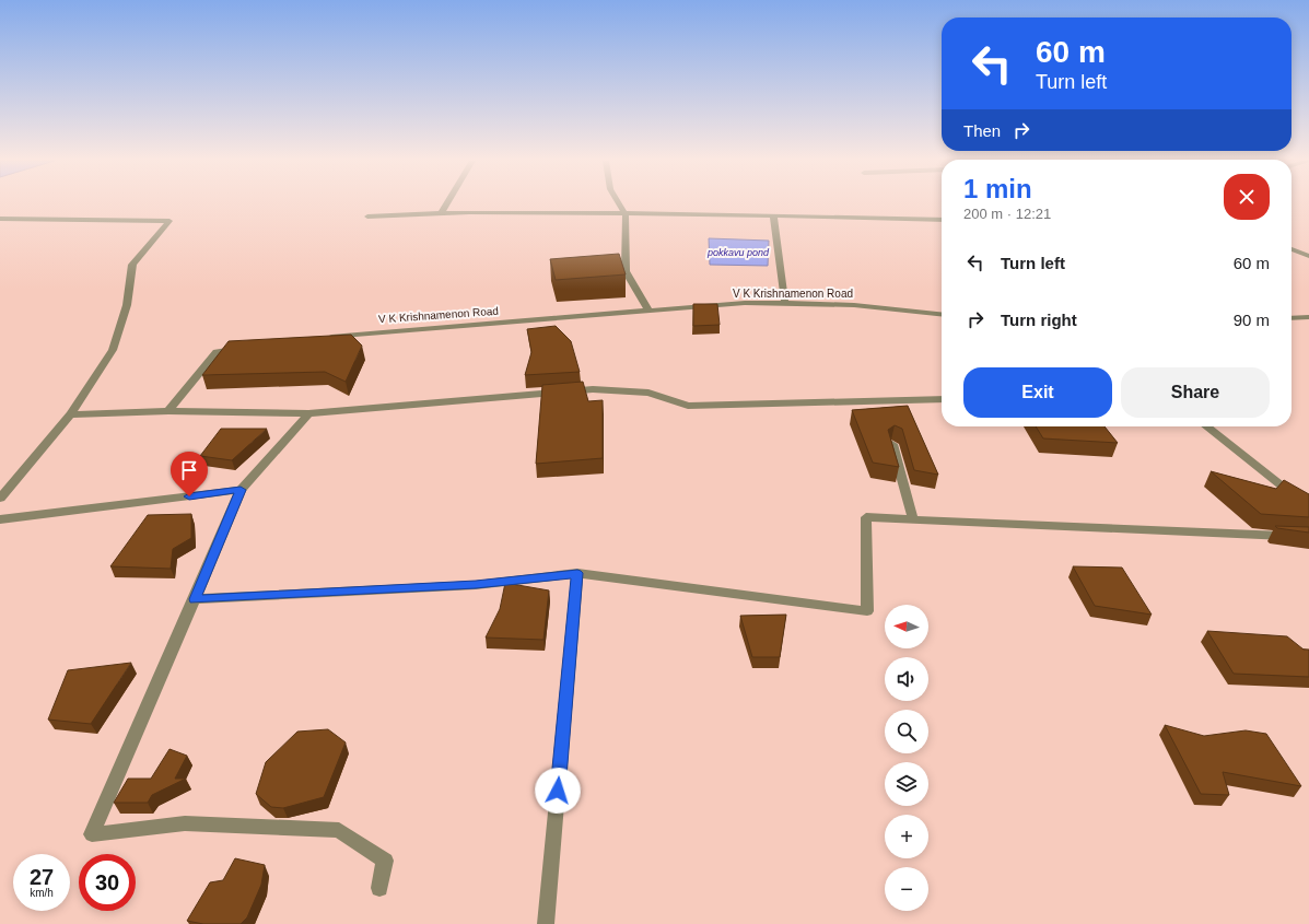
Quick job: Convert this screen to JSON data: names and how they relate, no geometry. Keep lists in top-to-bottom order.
{
  "streets": {
    "street": ["V K Krishnamenon Road"]
  },
  "water": ["pokkavu pond"],
  "north": "left",
  "page": {
    "turn": ["60 m", "Turn left"],
    "then": "Then",
    "heading": ["1 min", "200 m · 12:21"],
    "list": [
      {
        "name": "Turn left",
        "value": "60 m"
      },
      {
        "name": "Turn right",
        "value": "90 m"
      }
    ],
    "buttons": ["Exit", "Share"],
    "map_buttons": ["+", "−"],
    "speed": "27 km/h",
    "limit": "30"
  }
}
